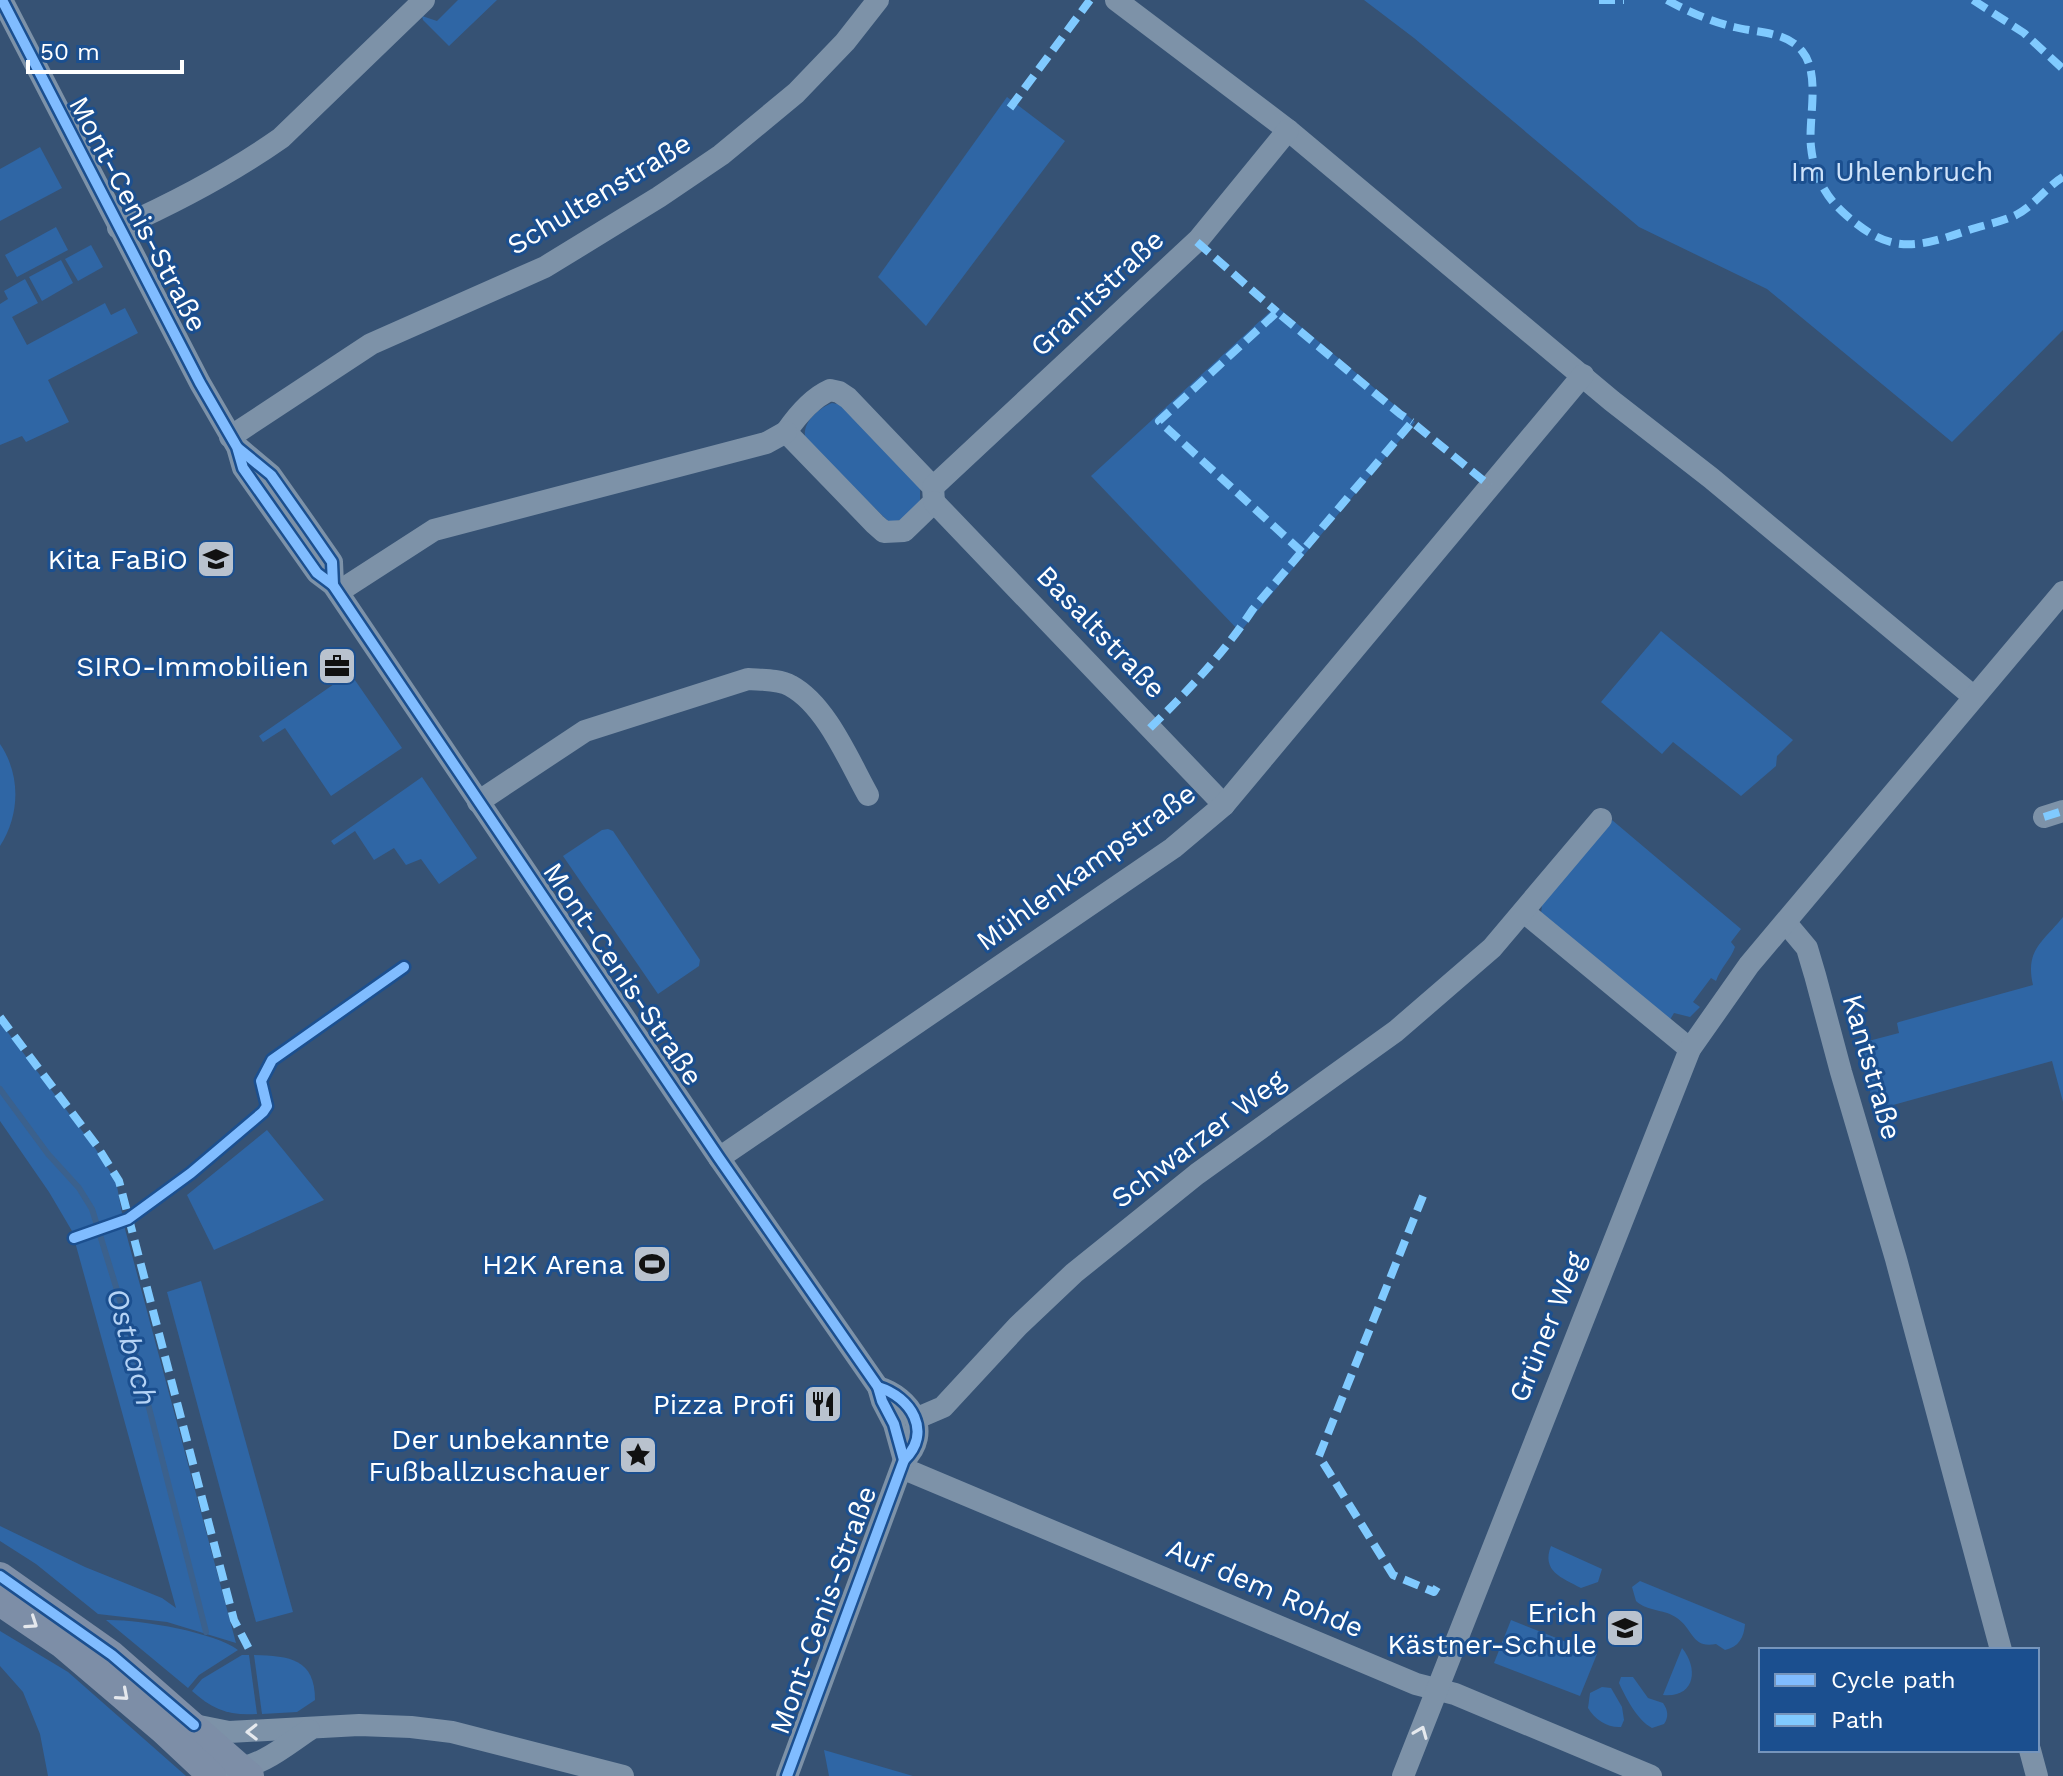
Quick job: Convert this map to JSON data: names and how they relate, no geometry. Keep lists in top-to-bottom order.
{
  "streets": {
    "street": [
      "Schultenstraße",
      "Mont-Cenis-Straße",
      "Granitstraße",
      "Basaltstraße",
      "Mühlenkampstraße",
      "Kantstraße",
      "Schwarzer Weg",
      "Grüner Weg",
      "Auf dem Rohde"
    ]
  },
  "crossings": [
    ["Schultenstraße", "Mont-Cenis-Straße"],
    ["Mont-Cenis-Straße", "Mühlenkampstraße"],
    ["Mont-Cenis-Straße", "Schwarzer Weg"],
    ["Mont-Cenis-Straße", "Auf dem Rohde"],
    ["Granitstraße", "Basaltstraße"],
    ["Basaltstraße", "Mühlenkampstraße"],
    ["Kantstraße", "Grüner Weg"],
    ["Grüner Weg", "Auf dem Rohde"]
  ],
  "water": ["Ostbach"],
  "parks": ["Im Uhlenbruch"],
  "places": {
    "school or university": ["Kita FaBiO", "Erich Kästner-Schule"],
    "office": ["SIRO-Immobilien"],
    "sports": ["H2K Arena"],
    "restaurant": ["Pizza Profi"],
    "place": ["Der unbekannte Fußballzuschauer"]
  },
  "legend": ["Cycle path", "Path"],
  "scale_bar": "50 m"
}
